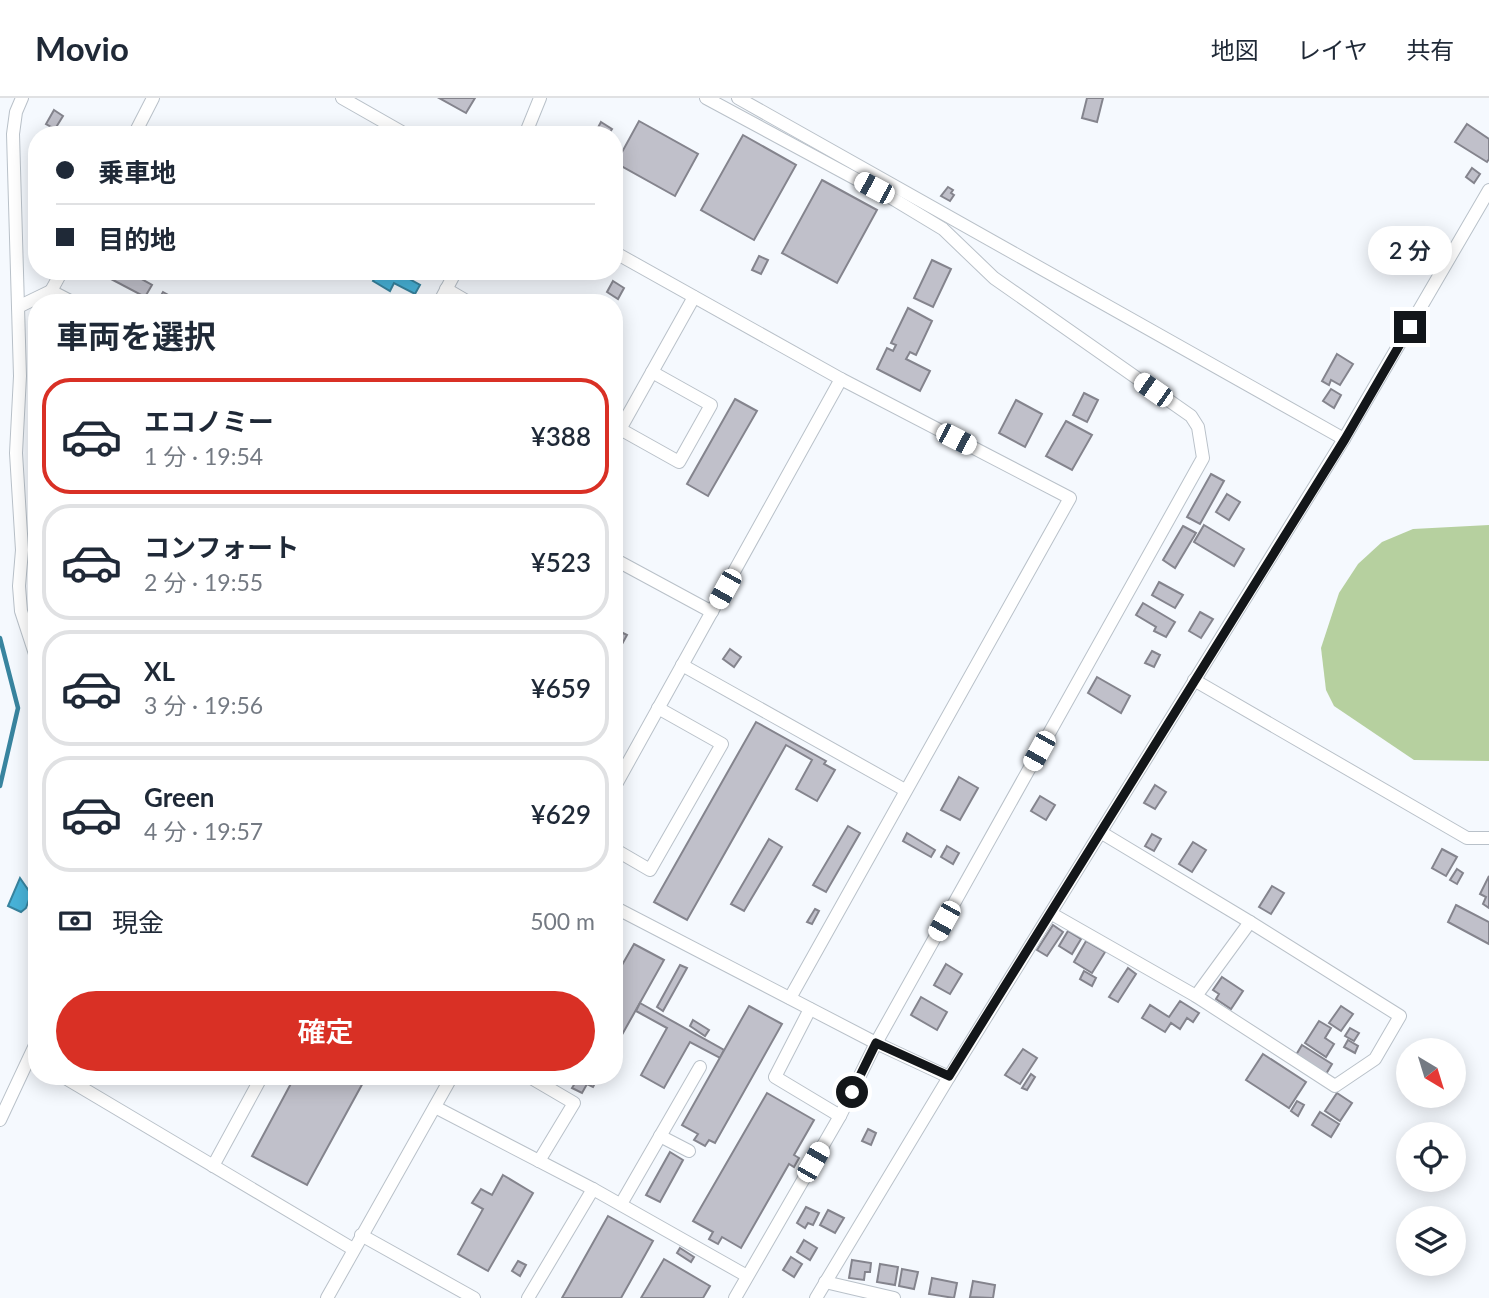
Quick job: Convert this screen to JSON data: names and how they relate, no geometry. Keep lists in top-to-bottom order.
{
  "north": "bottom right",
  "page": {
    "header": "Movio",
    "nav": ["地図", "レイヤ", "共有"],
    "banner": ["乗車地", "目的地"],
    "bubble": "2 分",
    "heading": "車両を選択",
    "list": [
      {
        "name": "エコノミー",
        "note": "1 分 · 19:54",
        "value": "¥388"
      },
      {
        "name": "コンフォート",
        "note": "2 分 · 19:55",
        "value": "¥523"
      },
      {
        "name": "XL",
        "note": "3 分 · 19:56",
        "value": "¥659"
      },
      {
        "name": "Green",
        "note": "4 分 · 19:57",
        "value": "¥629"
      }
    ],
    "pay": ["現金", "500 m"],
    "buttons": "確定"
  }
}
